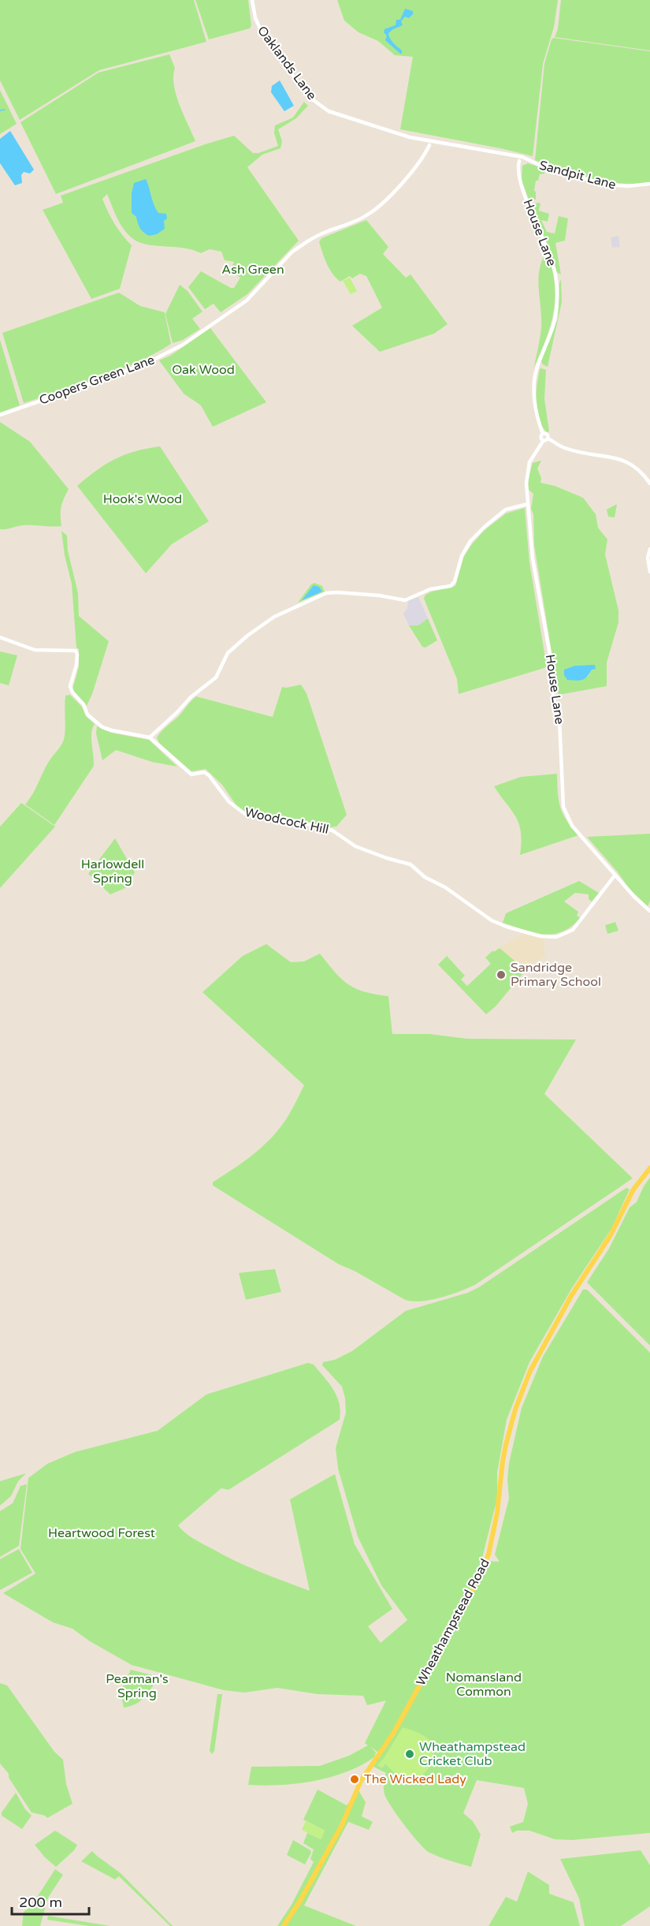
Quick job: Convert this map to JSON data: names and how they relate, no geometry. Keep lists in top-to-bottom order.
{
  "streets": {
    "main road": ["Wheathampstead Road"],
    "street": [
      "Oaklands Lane",
      "Sandpit Lane",
      "House Lane",
      "Coopers Green Lane",
      "Woodcock Hill"
    ]
  },
  "crossings": [
    ["Oaklands Lane", "Sandpit Lane"],
    ["Oaklands Lane", "House Lane"],
    ["Oaklands Lane", "Coopers Green Lane"],
    ["Sandpit Lane", "House Lane"],
    ["House Lane", "Woodcock Hill"]
  ],
  "parks": [
    "Ash Green",
    "Oak Wood",
    "Hook's Wood",
    "Harlowdell Spring",
    "Heartwood Forest",
    "Nomansland Common",
    "Pearman's Spring"
  ],
  "places": ["Sandridge Primary School", "Wheathampstead Cricket Club", "The Wicked Lady"],
  "scale_bar": "200 m"
}
